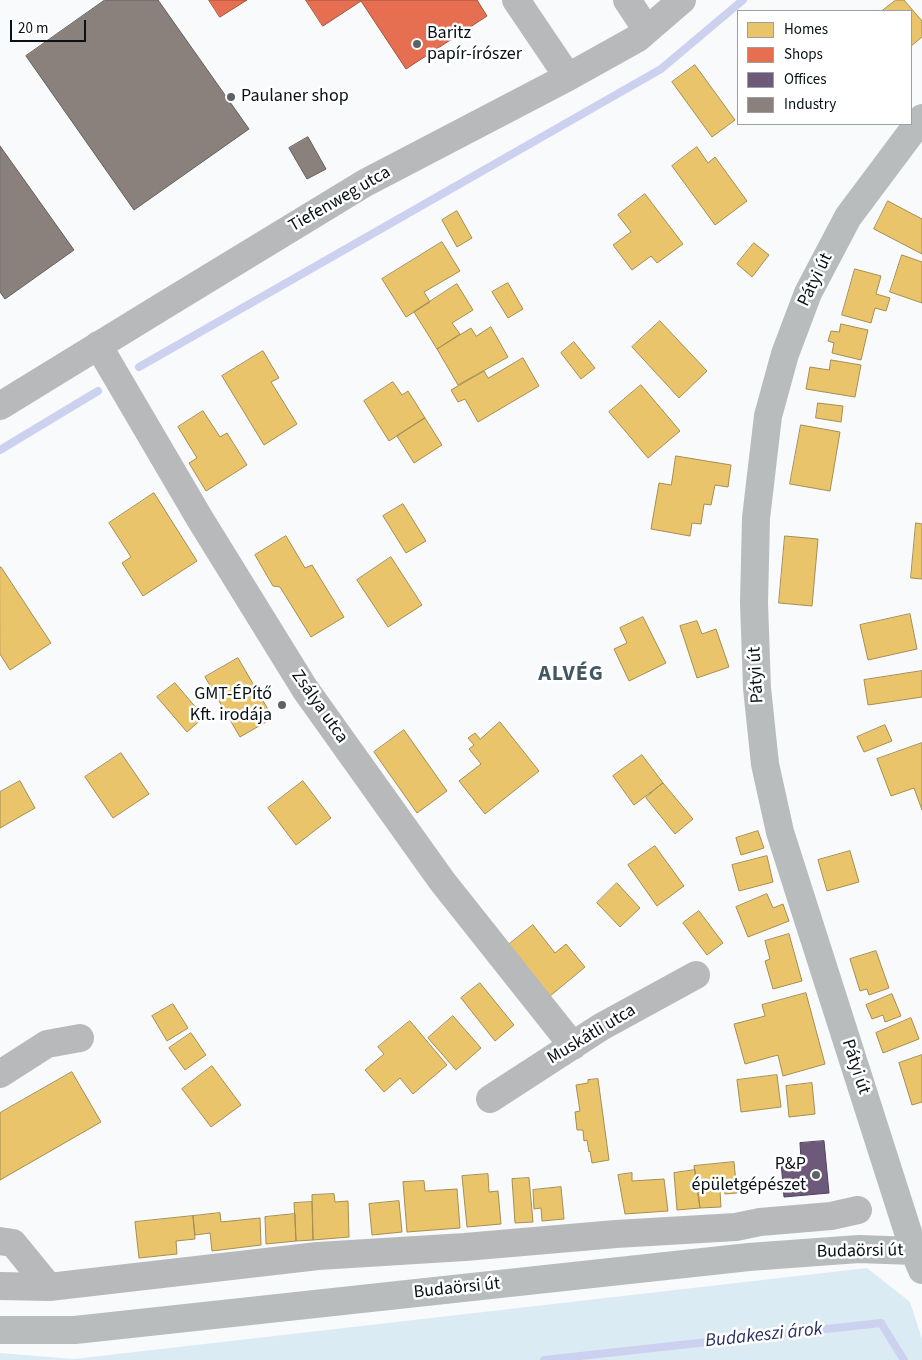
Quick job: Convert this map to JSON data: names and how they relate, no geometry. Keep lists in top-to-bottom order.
{
  "streets": {
    "main road": ["Pátyi út", "Budaörsi út"],
    "street": ["Tiefenweg utca", "Zsálya utca", "Muskátli utca"]
  },
  "crossings": [
    ["Tiefenweg utca", "Zsálya utca"],
    ["Pátyi út", "Budaörsi út"],
    ["Zsálya utca", "Muskátli utca"]
  ],
  "districts": ["ALVÉG"],
  "water": ["Budakeszi árok"],
  "places": [
    "Baritz papír-írószer",
    "Paulaner shop",
    "GMT-ÉPítő Kft. irodája",
    "P&P épületgépészet"
  ],
  "legend": [
    "Homes",
    "Shops",
    "Offices",
    "Industry"
  ],
  "scale_bar": "20 m"
}
